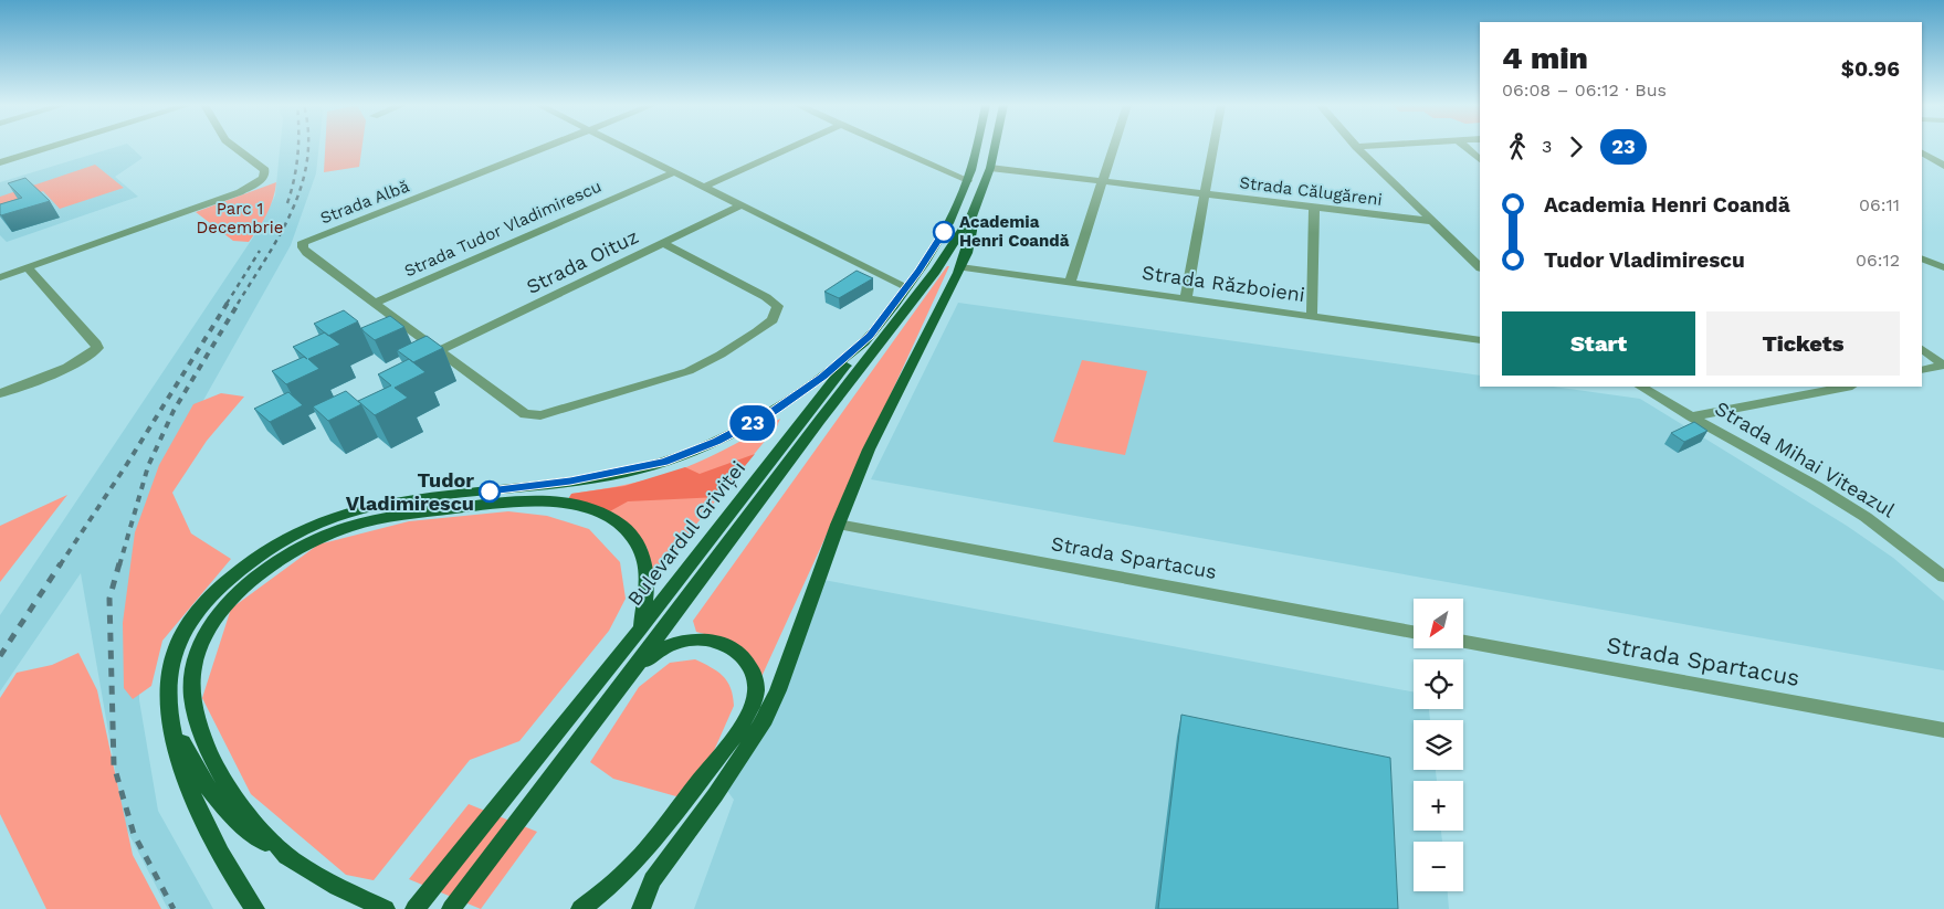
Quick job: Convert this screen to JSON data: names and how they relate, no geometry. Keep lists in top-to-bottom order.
{
  "streets": {
    "main road": ["Bulevardul Griviței"],
    "street": [
      "Strada Călugăreni",
      "Strada Albă",
      "Strada Tudor Vladimirescu",
      "Strada Oituz",
      "Strada Războieni",
      "Strada Mihai Viteazul",
      "Strada Spartacus"
    ]
  },
  "crossings": [
    ["Strada Călugăreni", "Bulevardul Griviței"],
    ["Strada Albă", "Strada Tudor Vladimirescu"],
    ["Strada Războieni", "Bulevardul Griviței"],
    ["Bulevardul Griviței", "Strada Spartacus"]
  ],
  "parks": ["Parc 1 Decembrie"],
  "places": ["Academia Henri Coandă", "Tudor Vladimirescu"],
  "lines": ["bus line 23"],
  "north": "bottom left",
  "page": {
    "on_map": "23",
    "heading": ["4 min", "06:08 – 06:12 · Bus", "$0.96"],
    "legs": ["3", "23"],
    "list": [
      {
        "name": "Academia Henri Coandă",
        "value": "06:11"
      },
      {
        "name": "Tudor Vladimirescu",
        "value": "06:12"
      }
    ],
    "buttons": ["Start", "Tickets"],
    "map_buttons": ["+", "−"]
  }
}
